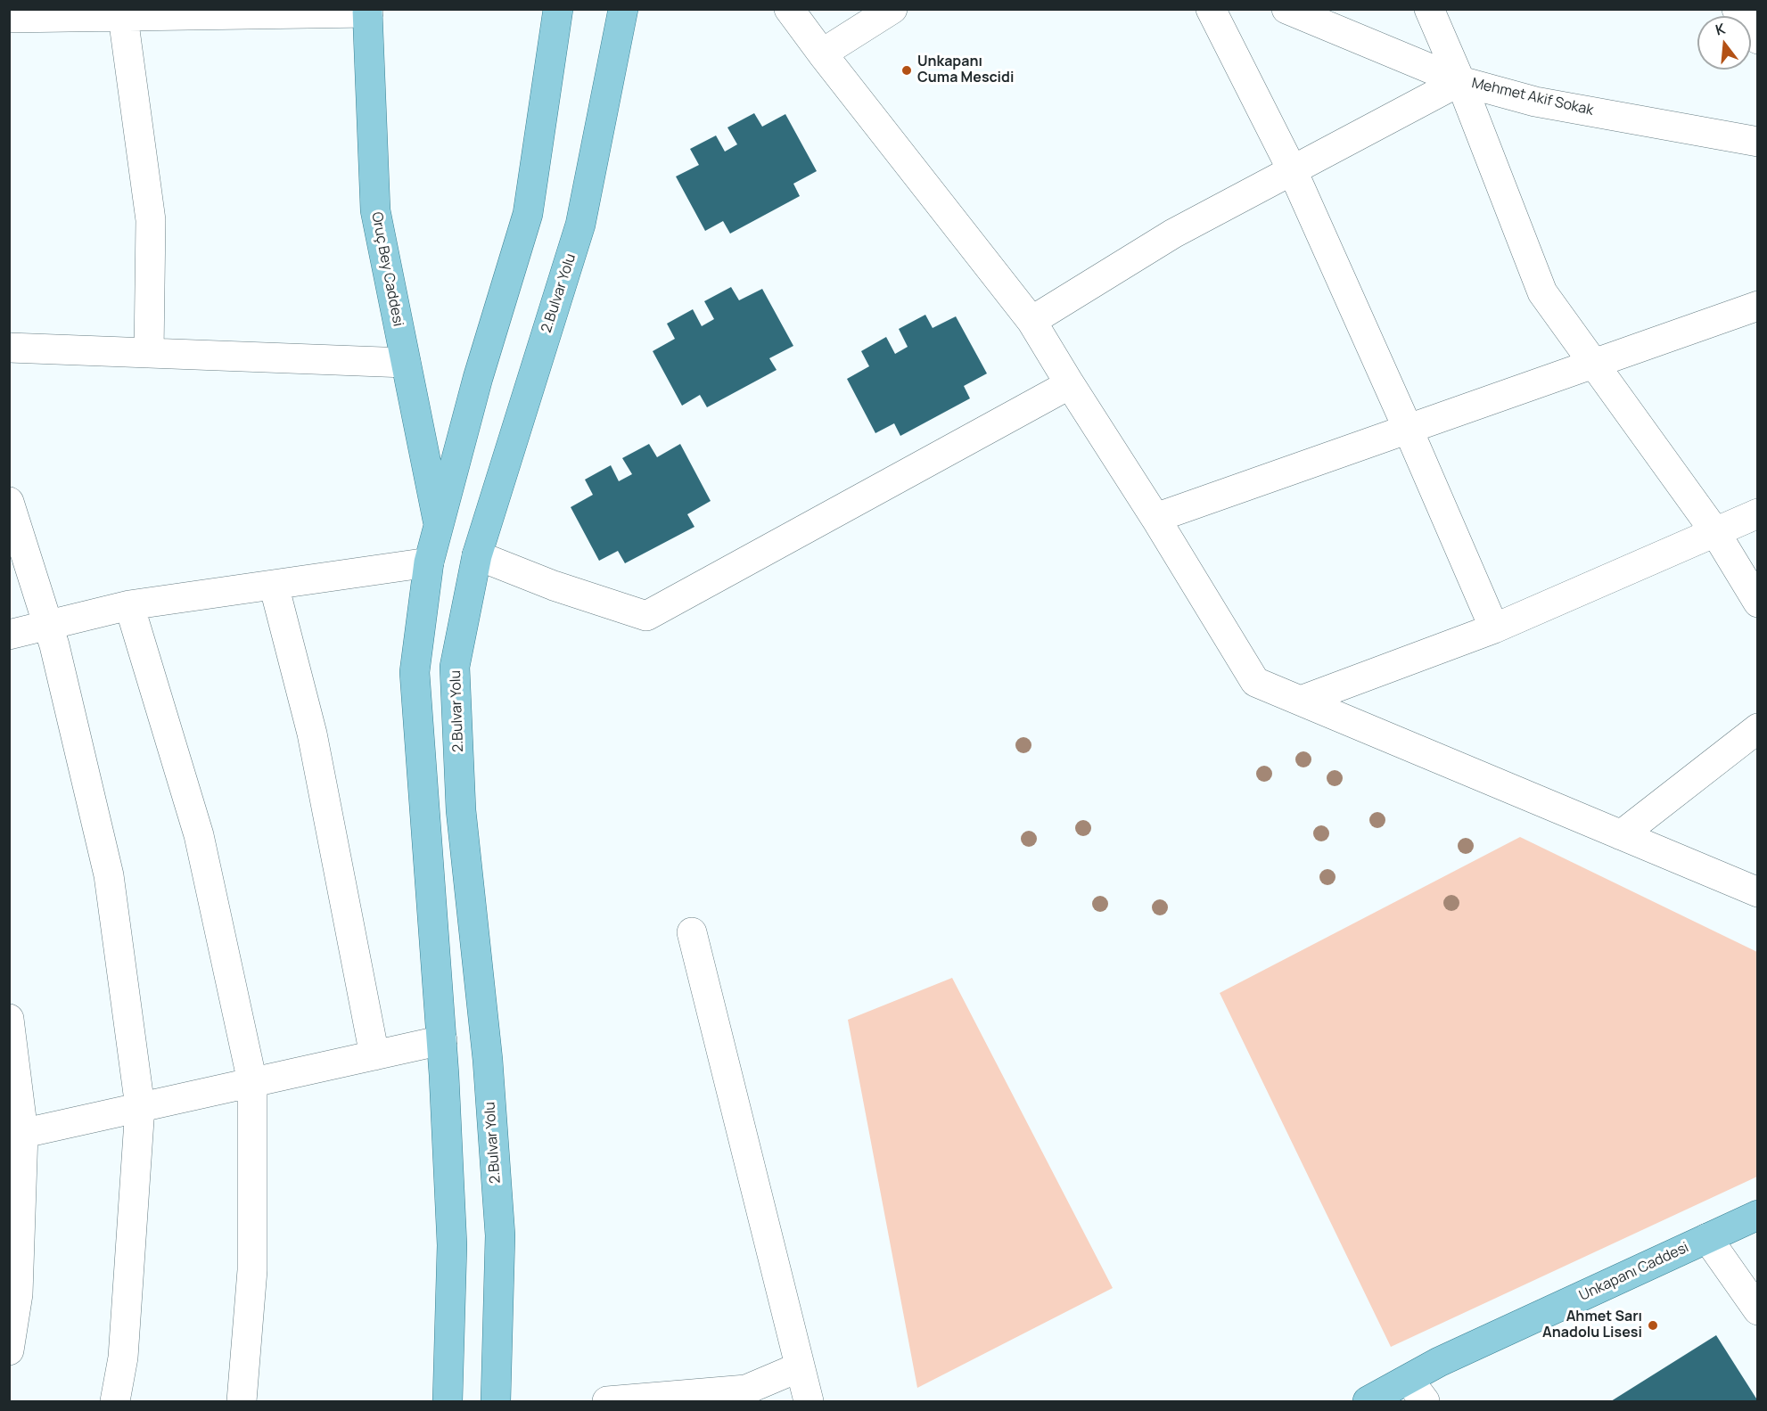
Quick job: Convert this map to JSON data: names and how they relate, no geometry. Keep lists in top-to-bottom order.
{
  "streets": {
    "main road": ["Oruç Bey Caddesi", "2.Bulvar Yolu", "Unkapanı Caddesi"],
    "street": ["Mehmet Akif Sokak"]
  },
  "places": ["Unkapanı Cuma Mescidi", "Ahmet Sarı Anadolu Lisesi"],
  "north": "top"
}
